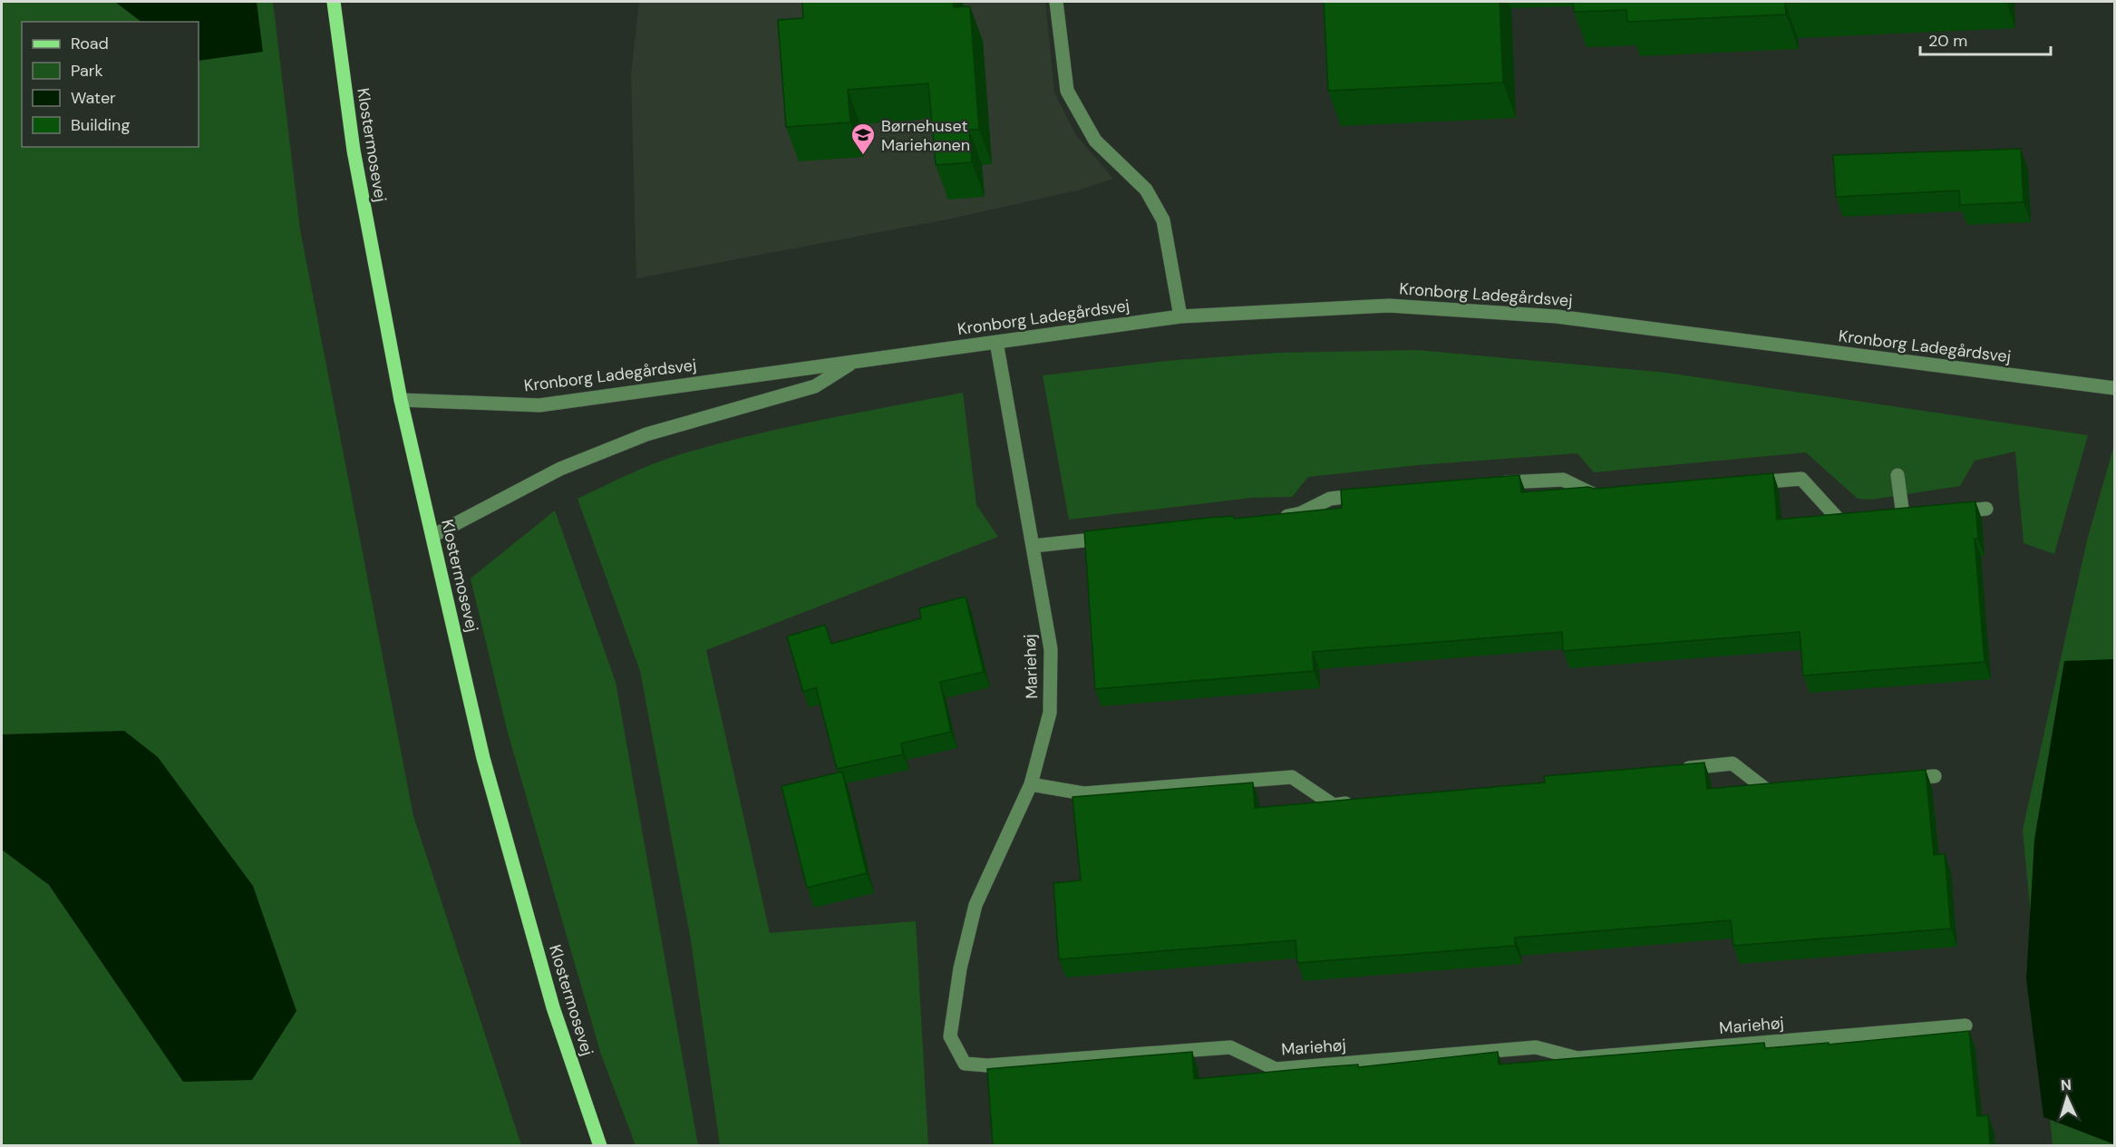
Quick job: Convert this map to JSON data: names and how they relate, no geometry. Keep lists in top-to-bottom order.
{
  "streets": {
    "main road": ["Klostermosevej"],
    "street": ["Kronborg Ladegårdsvej", "Mariehøj"]
  },
  "crossings": [
    ["Klostermosevej", "Kronborg Ladegårdsvej"],
    ["Kronborg Ladegårdsvej", "Mariehøj"]
  ],
  "places": {
    "school or university": ["Børnehuset Mariehønen"]
  },
  "legend": [
    "Road",
    "Park",
    "Water",
    "Building"
  ],
  "scale_bar": "20 m",
  "north": "top"
}
